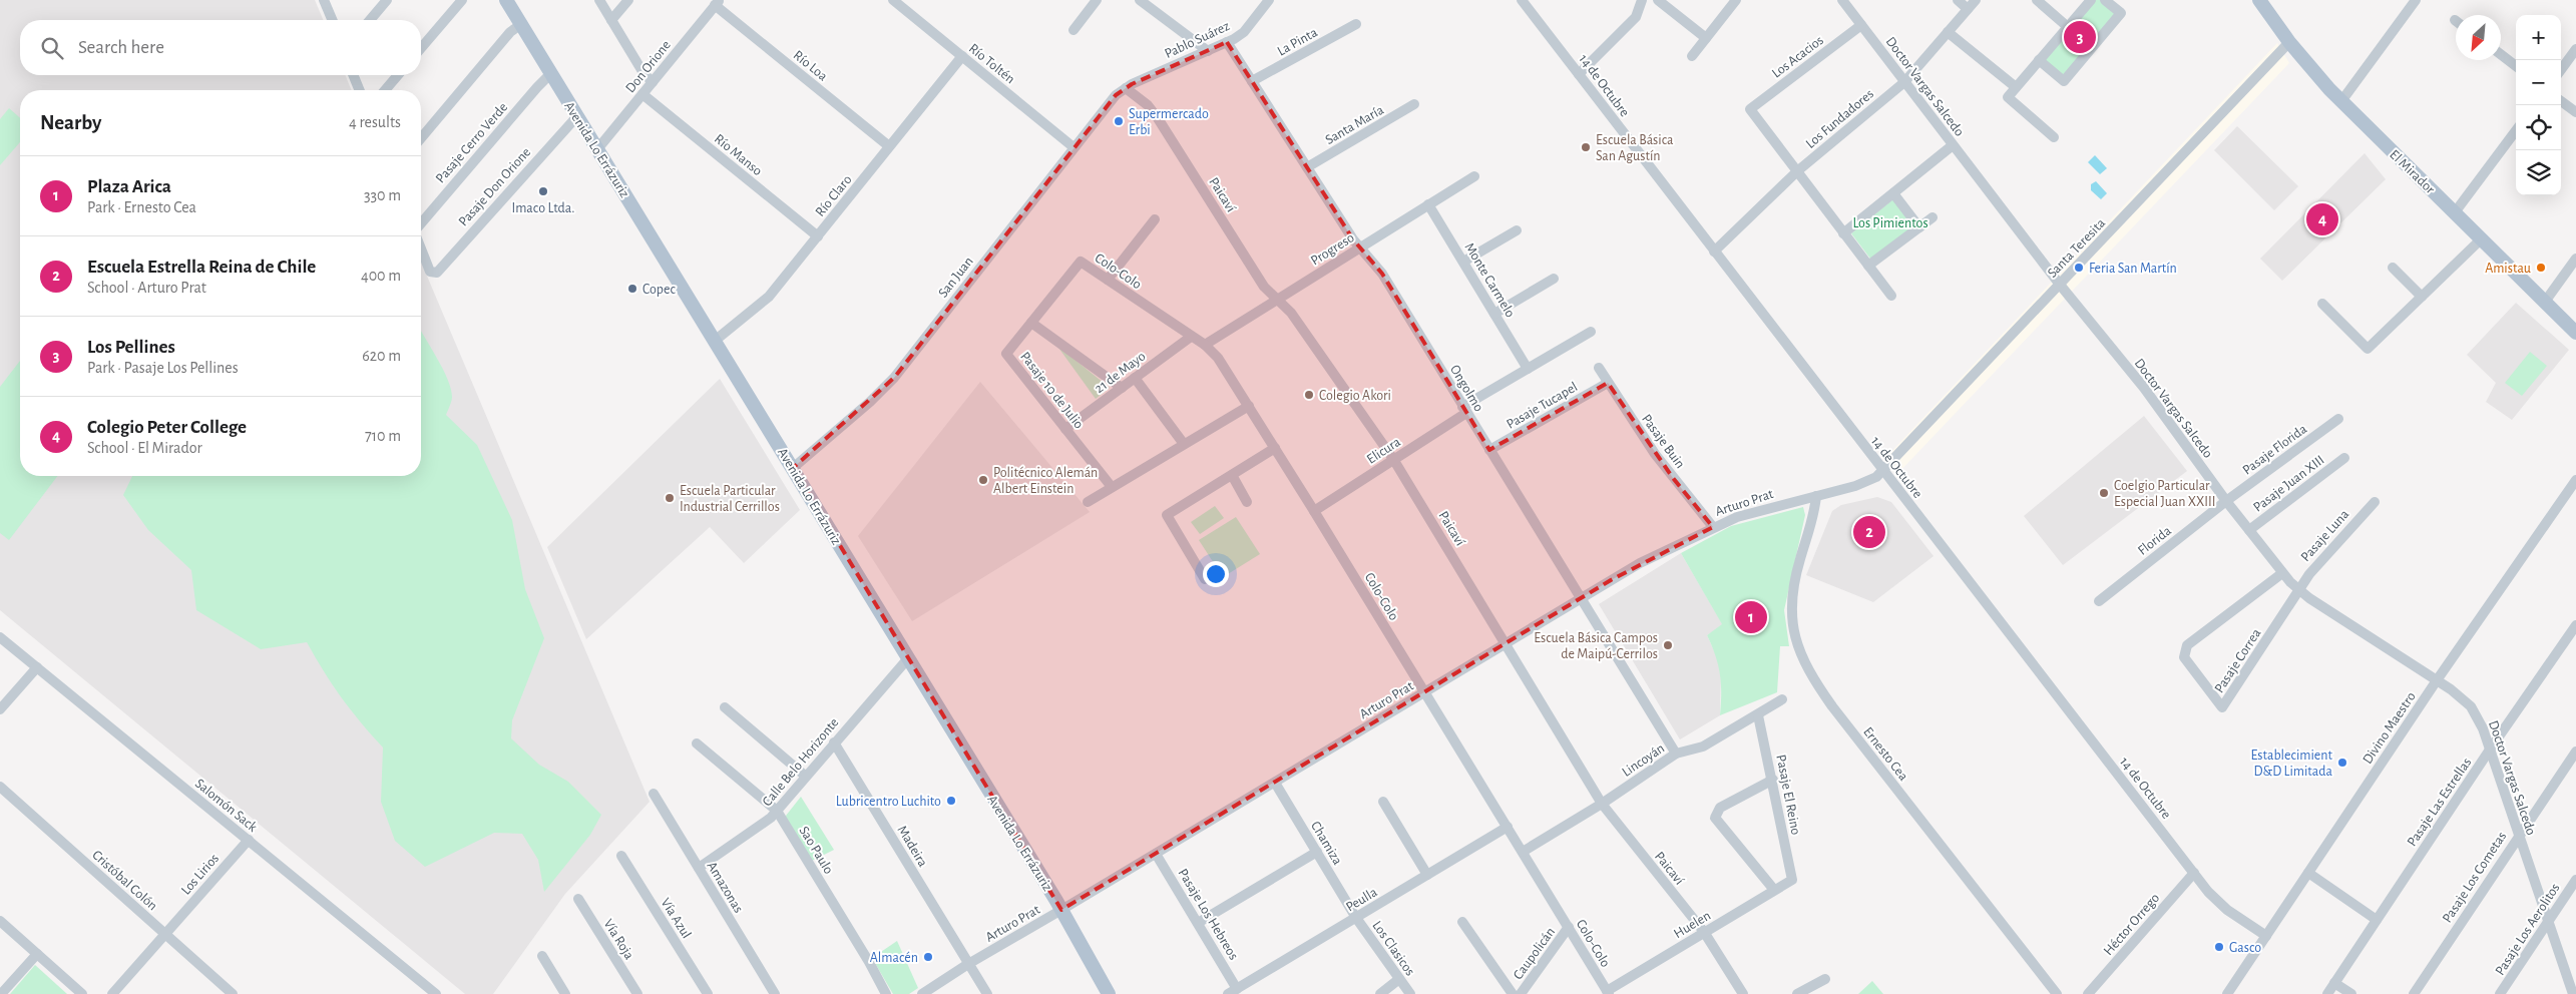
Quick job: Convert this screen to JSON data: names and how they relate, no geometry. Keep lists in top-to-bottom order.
{
  "streets": {
    "main road": ["Avenida Lo Errázuriz", "El Mirador"],
    "street": [
      "Pablo Suárez",
      "La Pinta",
      "Los Acacios",
      "Río Toltén",
      "Río Loa",
      "Don Orione",
      "14 de Octubre",
      "Doctor Vargas Salcedo",
      "Los Fundadores",
      "Santa María",
      "Pasaje Cerro Verde",
      "Río Manso",
      "Pasaje Don Orione",
      "Paicaví",
      "Río Claro",
      "Santa Teresita",
      "Progreso",
      "Colo-Colo",
      "San Juan",
      "Monte Carmelo",
      "21 de Mayo",
      "Ongolmo",
      "Pasaje 10 de Julio",
      "Pasaje Tucapel",
      "Pasaje Buin",
      "Pasaje Florida",
      "Elicura",
      "Pasaje Juan XIII",
      "Arturo Prat",
      "Pasaje Luna",
      "Florida",
      "Pasaje Correa",
      "Divino Maestro",
      "Ernesto Cea",
      "Lincoyán",
      "Calle Belo Horizonte",
      "Pasaje El Reino",
      "Pasaje Las Estrellas",
      "Salomón Sack",
      "Chamiza",
      "Madeira",
      "Sao Paulo",
      "Los Lirios",
      "Pasaje Los Cometas",
      "Cristóbal Colón",
      "Amazonas",
      "Peulla",
      "Pasaje Los Hebreos",
      "Vía Azul",
      "Huelen",
      "Héctor Orrego",
      "Pasaje Los Aerolitos",
      "Vía Roja",
      "Los Clasicos",
      "Caupolicán"
    ]
  },
  "crossings": [
    ["Pablo Suárez", "Paicaví"],
    ["Pablo Suárez", "San Juan"],
    ["Pablo Suárez", "Ongolmo"],
    ["La Pinta", "Ongolmo"],
    ["Los Acacios", "Doctor Vargas Salcedo"],
    ["Los Acacios", "Los Fundadores"],
    ["Río Toltén", "Río Claro"],
    ["Río Toltén", "San Juan"],
    ["Río Loa", "Don Orione"],
    ["Río Loa", "Río Claro"],
    ["Don Orione", "Avenida Lo Errázuriz"],
    ["Don Orione", "Río Manso"],
    ["14 de Octubre", "Los Fundadores"],
    ["14 de Octubre", "Santa Teresita"],
    ["14 de Octubre", "Arturo Prat"],
    ["14 de Octubre", "Divino Maestro"],
    ["14 de Octubre", "Héctor Orrego"],
    ["Doctor Vargas Salcedo", "Los Fundadores"],
    ["Doctor Vargas Salcedo", "Santa Teresita"],
    ["Doctor Vargas Salcedo", "Pasaje Florida"],
    ["Doctor Vargas Salcedo", "Pasaje Juan XIII"],
    ["Doctor Vargas Salcedo", "Pasaje Luna"],
    ["Doctor Vargas Salcedo", "Florida"],
    ["Doctor Vargas Salcedo", "Pasaje Correa"],
    ["Doctor Vargas Salcedo", "Divino Maestro"],
    ["Doctor Vargas Salcedo", "Pasaje Las Estrellas"],
    ["Doctor Vargas Salcedo", "Pasaje Los Cometas"],
    ["Doctor Vargas Salcedo", "Pasaje Los Aerolitos"],
    ["Santa María", "Ongolmo"],
    ["Pasaje Cerro Verde", "Avenida Lo Errázuriz"],
    ["Avenida Lo Errázuriz", "Pasaje Don Orione"],
    ["Avenida Lo Errázuriz", "Río Claro"],
    ["Avenida Lo Errázuriz", "San Juan"],
    ["Avenida Lo Errázuriz", "Arturo Prat"],
    ["Avenida Lo Errázuriz", "Calle Belo Horizonte"],
    ["Río Manso", "Río Claro"],
    ["El Mirador", "Santa Teresita"],
    ["Paicaví", "Progreso"],
    ["Paicaví", "San Juan"],
    ["Paicaví", "Elicura"],
    ["Paicaví", "Arturo Prat"],
    ["Paicaví", "Lincoyán"],
    ["Paicaví", "Huelen"],
    ["Santa Teresita", "Arturo Prat"],
    ["Progreso", "Colo-Colo"],
    ["Progreso", "Monte Carmelo"],
    ["Progreso", "Ongolmo"],
    ["Colo-Colo", "21 de Mayo"],
    ["Colo-Colo", "Pasaje 10 de Julio"],
    ["Colo-Colo", "Elicura"],
    ["Colo-Colo", "Arturo Prat"],
    ["Colo-Colo", "Lincoyán"],
    ["Colo-Colo", "Peulla"],
    ["Colo-Colo", "Huelen"],
    ["Colo-Colo", "Caupolicán"],
    ["Monte Carmelo", "Elicura"],
    ["21 de Mayo", "Pasaje 10 de Julio"],
    ["Ongolmo", "Pasaje Tucapel"],
    ["Ongolmo", "Elicura"],
    ["Ongolmo", "Arturo Prat"],
    ["Ongolmo", "Lincoyán"],
    ["Pasaje Tucapel", "Pasaje Buin"],
    ["Pasaje Buin", "Arturo Prat"],
    ["Pasaje Florida", "Florida"],
    ["Arturo Prat", "Ernesto Cea"],
    ["Arturo Prat", "Chamiza"],
    ["Arturo Prat", "Madeira"],
    ["Arturo Prat", "Pasaje Los Hebreos"],
    ["Pasaje Luna", "Pasaje Correa"],
    ["Lincoyán", "Pasaje El Reino"],
    ["Calle Belo Horizonte", "Madeira"],
    ["Calle Belo Horizonte", "Sao Paulo"],
    ["Calle Belo Horizonte", "Amazonas"],
    ["Pasaje El Reino", "Huelen"],
    ["Salomón Sack", "Los Lirios"],
    ["Chamiza", "Peulla"],
    ["Chamiza", "Los Clasicos"],
    ["Los Lirios", "Cristóbal Colón"],
    ["Peulla", "Pasaje Los Hebreos"],
    ["Peulla", "Los Clasicos"]
  ],
  "parks": ["Los Pimientos"],
  "places": [
    "Supermercado Erbi",
    "Escuela Básica San Agustín",
    "Imaco Ltda.",
    "Feria San Martín",
    "Amistau",
    "Copec",
    "Colegio Akori",
    "Politécnico Alemán Albert Einstein",
    "Coelgio Particular Especial Juan XXIII",
    "Escuela Particular Industrial Cerrillos",
    "Escuela Básica Campos de Maipú-Cerrilos",
    "Establecimient D&D Limitada",
    "Lubricentro Luchito",
    "Gasco",
    "Almacén"
  ],
  "north": "bottom left",
  "page": {
    "map_buttons": ["+", "−"],
    "pins": [
      "3",
      "4",
      "2",
      "1"
    ],
    "search": "Search here",
    "heading": ["Nearby", "4 results"],
    "list": [
      {
        "mark": "1",
        "name": "Plaza Arica",
        "note": "Park · Ernesto Cea",
        "value": "330 m"
      },
      {
        "mark": "2",
        "name": "Escuela Estrella Reina de Chile",
        "note": "School · Arturo Prat",
        "value": "400 m"
      },
      {
        "mark": "3",
        "name": "Los Pellines",
        "note": "Park · Pasaje Los Pellines",
        "value": "620 m"
      },
      {
        "mark": "4",
        "name": "Colegio Peter College",
        "note": "School · El Mirador",
        "value": "710 m"
      }
    ]
  }
}
